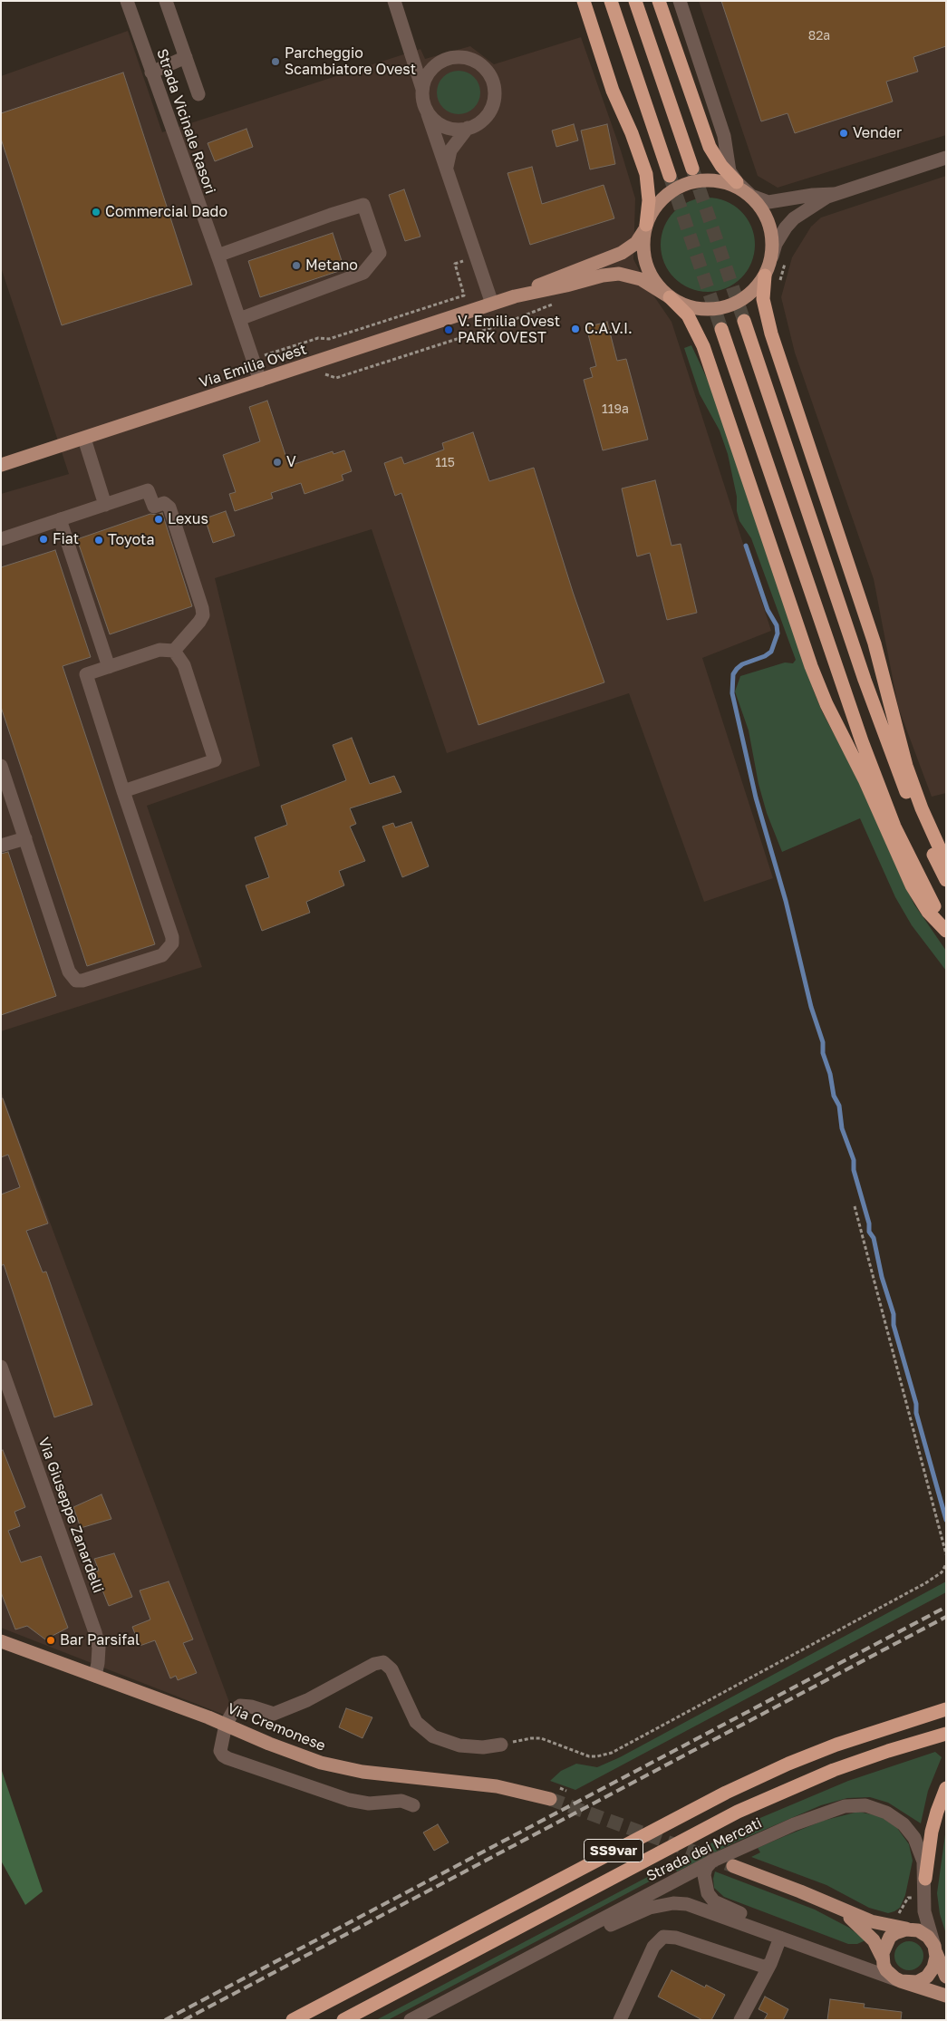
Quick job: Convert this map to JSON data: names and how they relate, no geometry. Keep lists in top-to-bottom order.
{
  "streets": {
    "highway": ["SS9var"],
    "main road": ["Via Emilia Ovest", "Via Cremonese"],
    "street": ["Strada Vicinale Rasori", "Via Giuseppe Zanardelli", "Strada dei Mercati"]
  },
  "crossings": [
    ["Strada Vicinale Rasori", "Via Emilia Ovest"],
    ["Via Giuseppe Zanardelli", "Via Cremonese"]
  ],
  "places": [
    "Parcheggio Scambiatore Ovest",
    "Vender",
    "Commercial Dado",
    "Metano",
    "C.A.V.I.",
    "V. Emilia Ovest PARK OVEST",
    "V",
    "Lexus",
    "Fiat",
    "Toyota",
    "Bar Parsifal"
  ],
  "house_numbers": ["82a", "119a", "115"]
}
